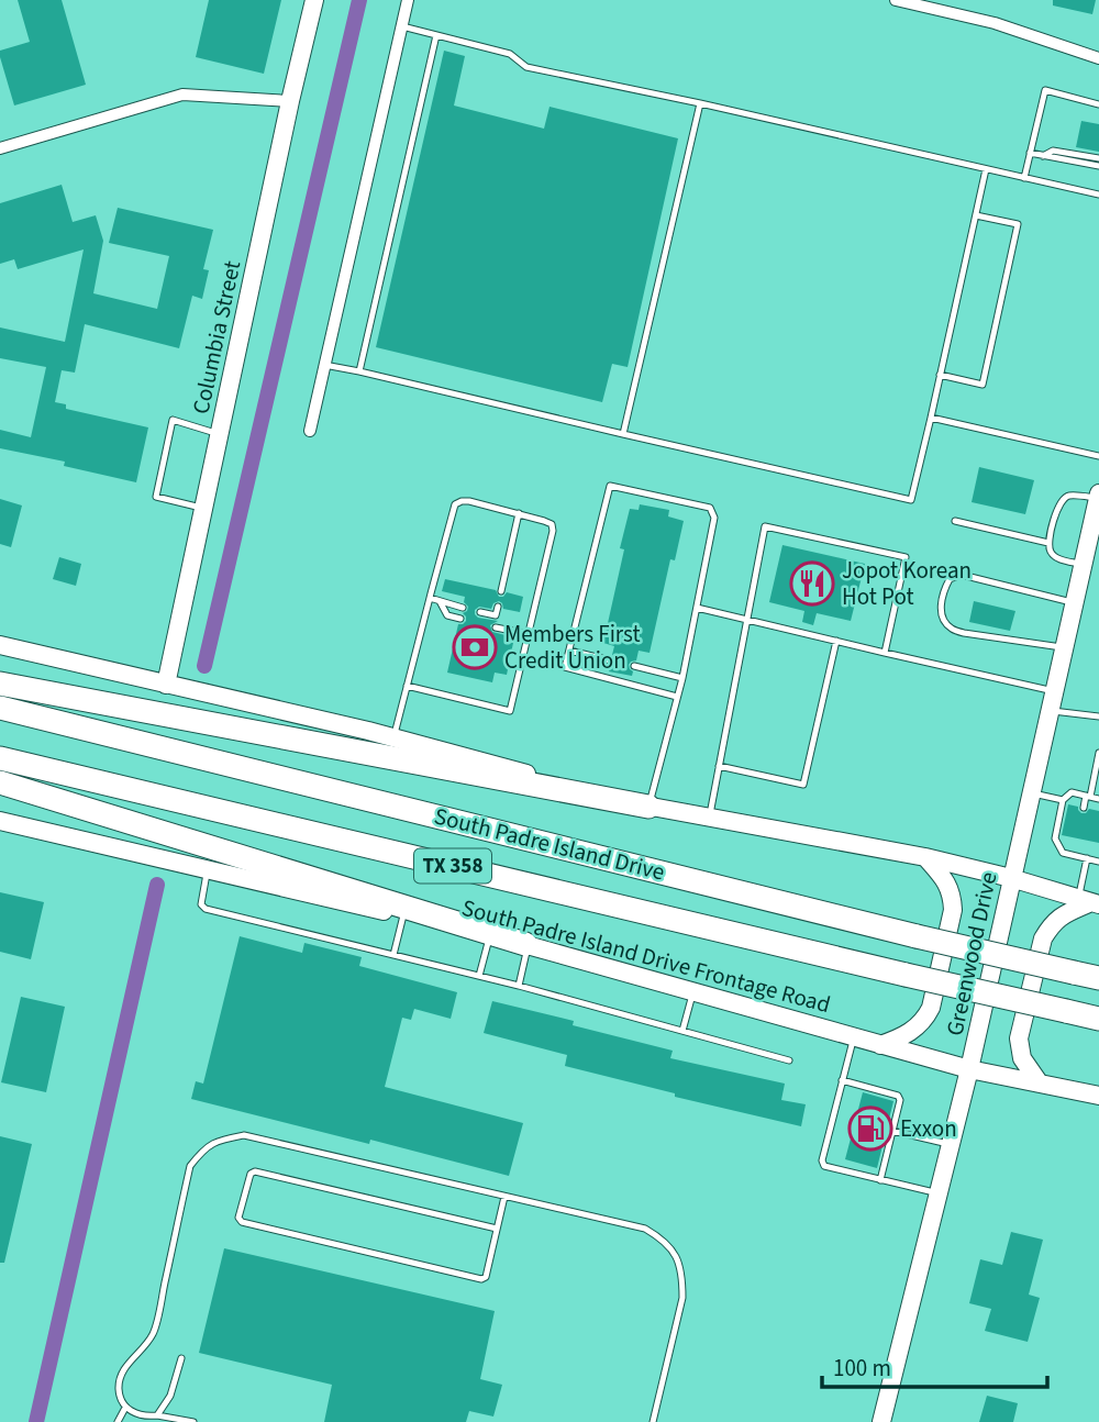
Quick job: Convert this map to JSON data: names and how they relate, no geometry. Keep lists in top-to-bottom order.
{
  "streets": {
    "highway": ["South Padre Island Drive", "TX 358"],
    "main road": ["Columbia Street", "Greenwood Drive", "South Padre Island Drive Frontage Road"]
  },
  "crossings": [
    ["Greenwood Drive", "South Padre Island Drive Frontage Road"]
  ],
  "places": {
    "restaurant": ["Jopot Korean Hot Pot"],
    "bank": ["Members First Credit Union"],
    "fuel station": ["Exxon"]
  },
  "scale_bar": "100 m"
}
